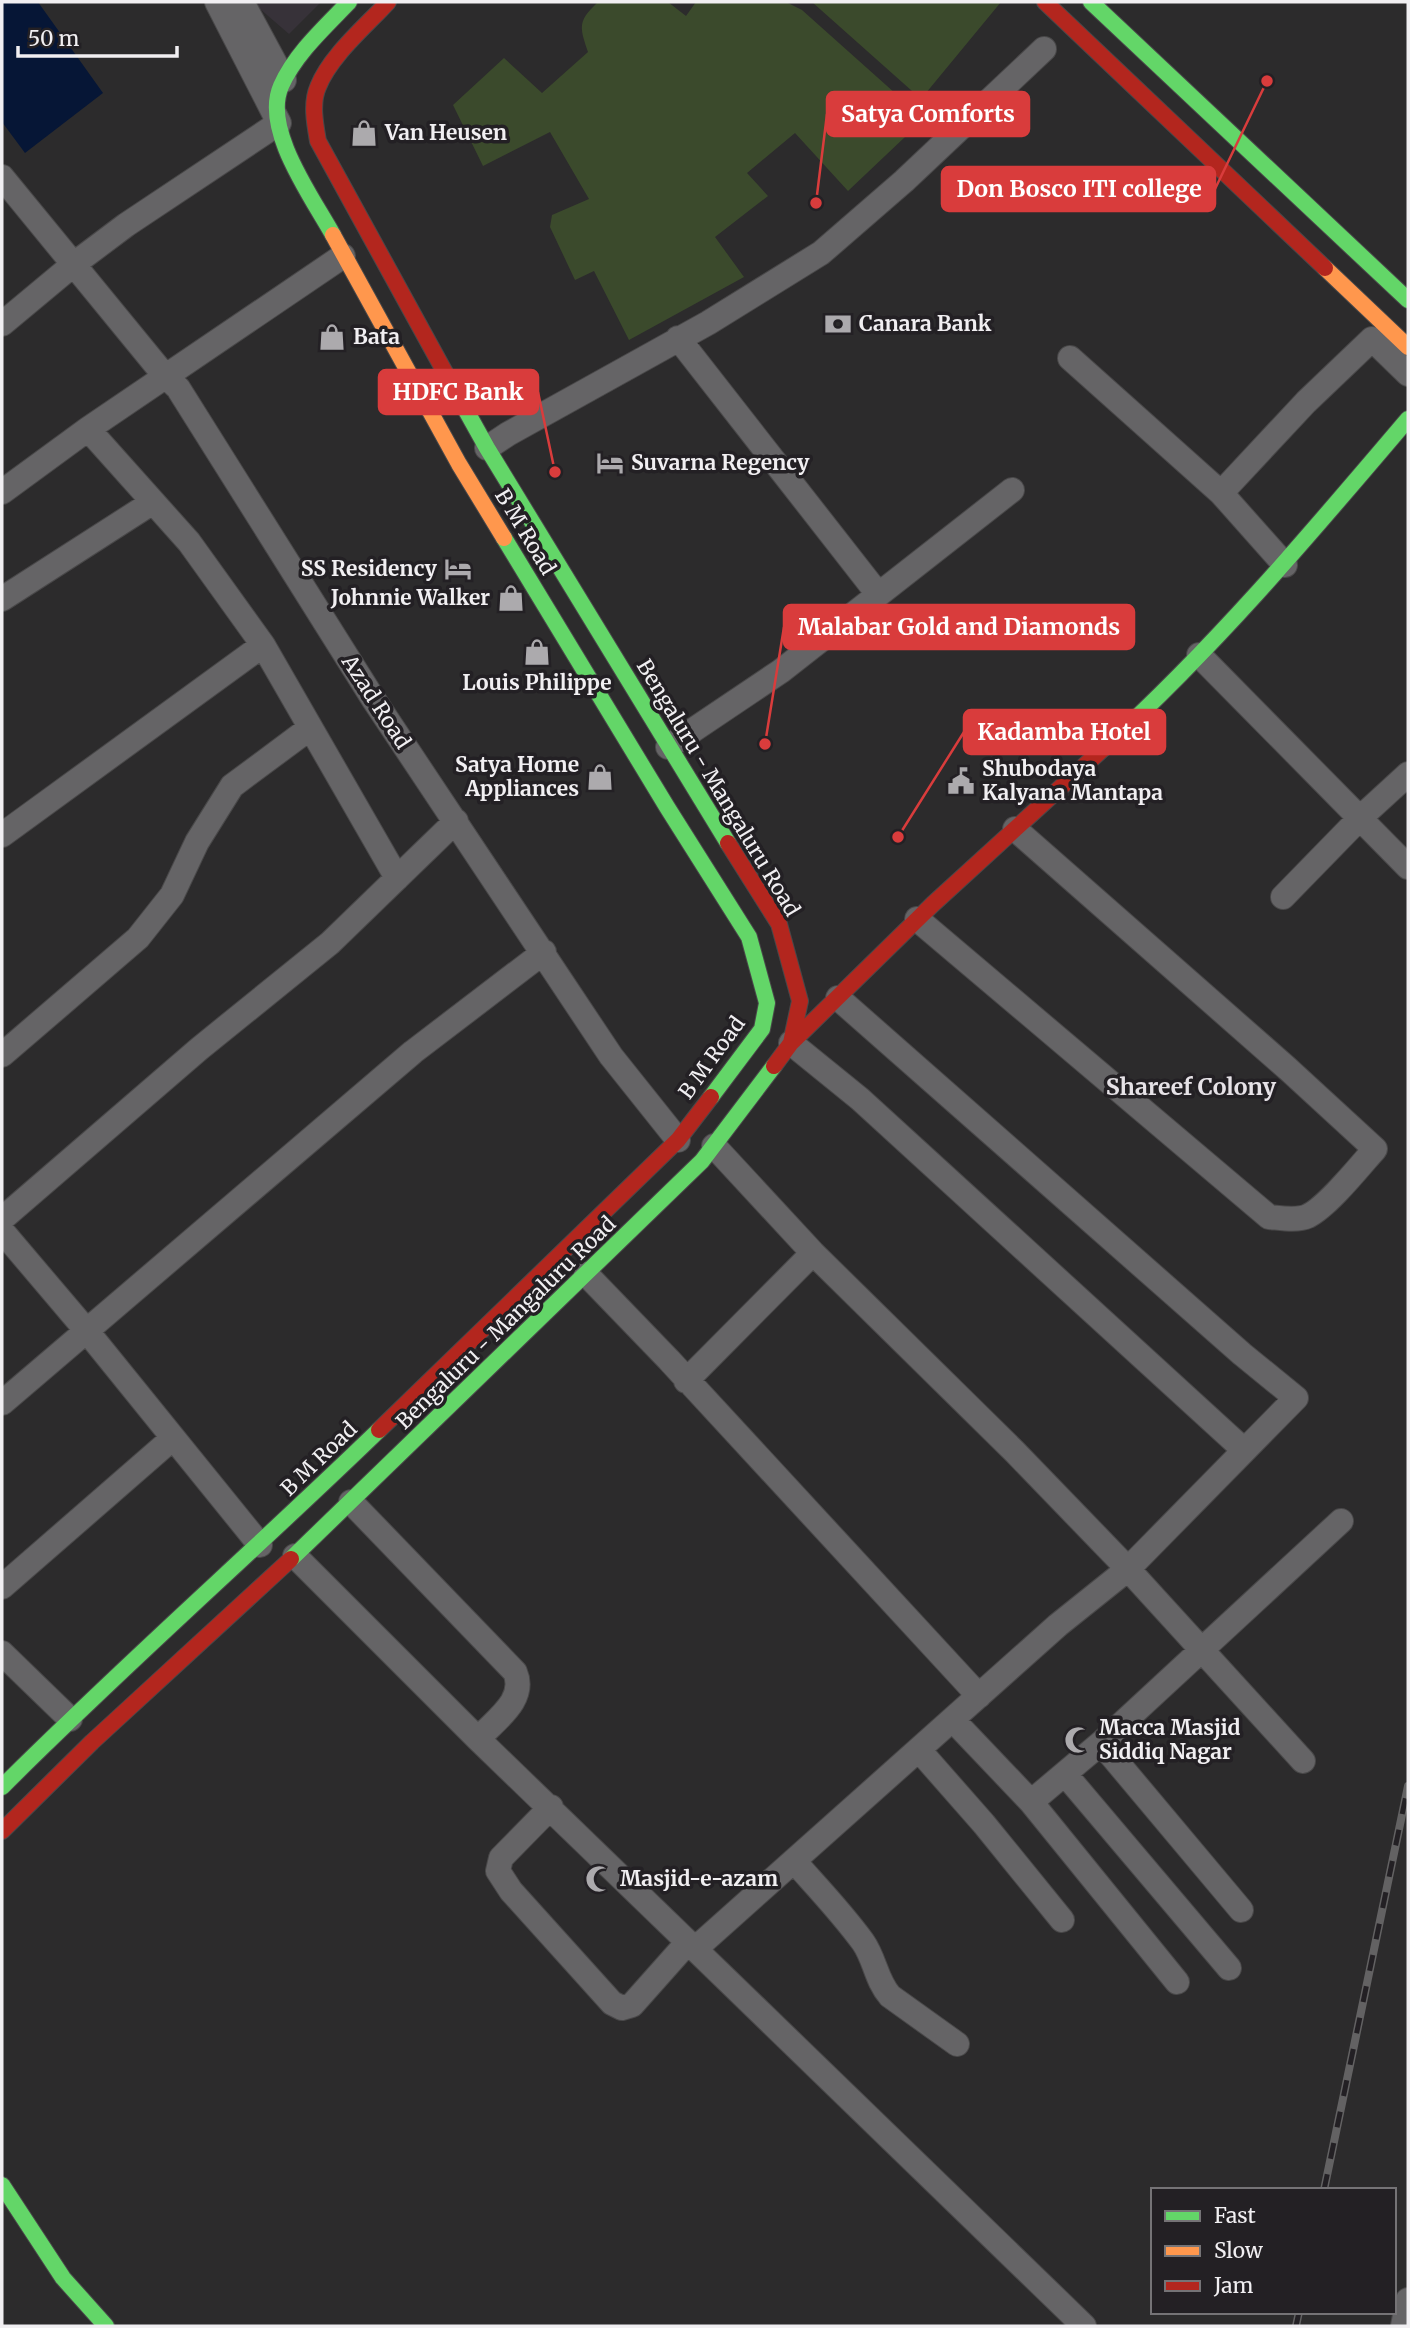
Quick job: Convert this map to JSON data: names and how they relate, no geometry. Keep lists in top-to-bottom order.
{
  "streets": {
    "main road": ["B M Road", "Bengaluru - Mangaluru Road"],
    "street": ["Azad Road"]
  },
  "crossings": [
    ["B M Road", "Azad Road"],
    ["B M Road", "Bengaluru - Mangaluru Road"]
  ],
  "districts": ["Shareef Colony"],
  "places": {
    "other": [
      "Don Bosco ITI college",
      "Satya Comforts",
      "HDFC Bank",
      "Malabar Gold and Diamonds",
      "Kadamba Hotel"
    ],
    "shop": [
      "Van Heusen",
      "Bata",
      "Johnnie Walker",
      "Louis Philippe",
      "Satya Home Appliances"
    ],
    "bank": ["Canara Bank"],
    "hotel": ["Suvarna Regency", "SS Residency"],
    "public building": ["Shubodaya Kalyana Mantapa"],
    "mosque": ["Macca Masjid Siddiq Nagar", "Masjid-e-azam"]
  },
  "legend": ["Fast", "Slow", "Jam"],
  "scale_bar": "50 m"
}
